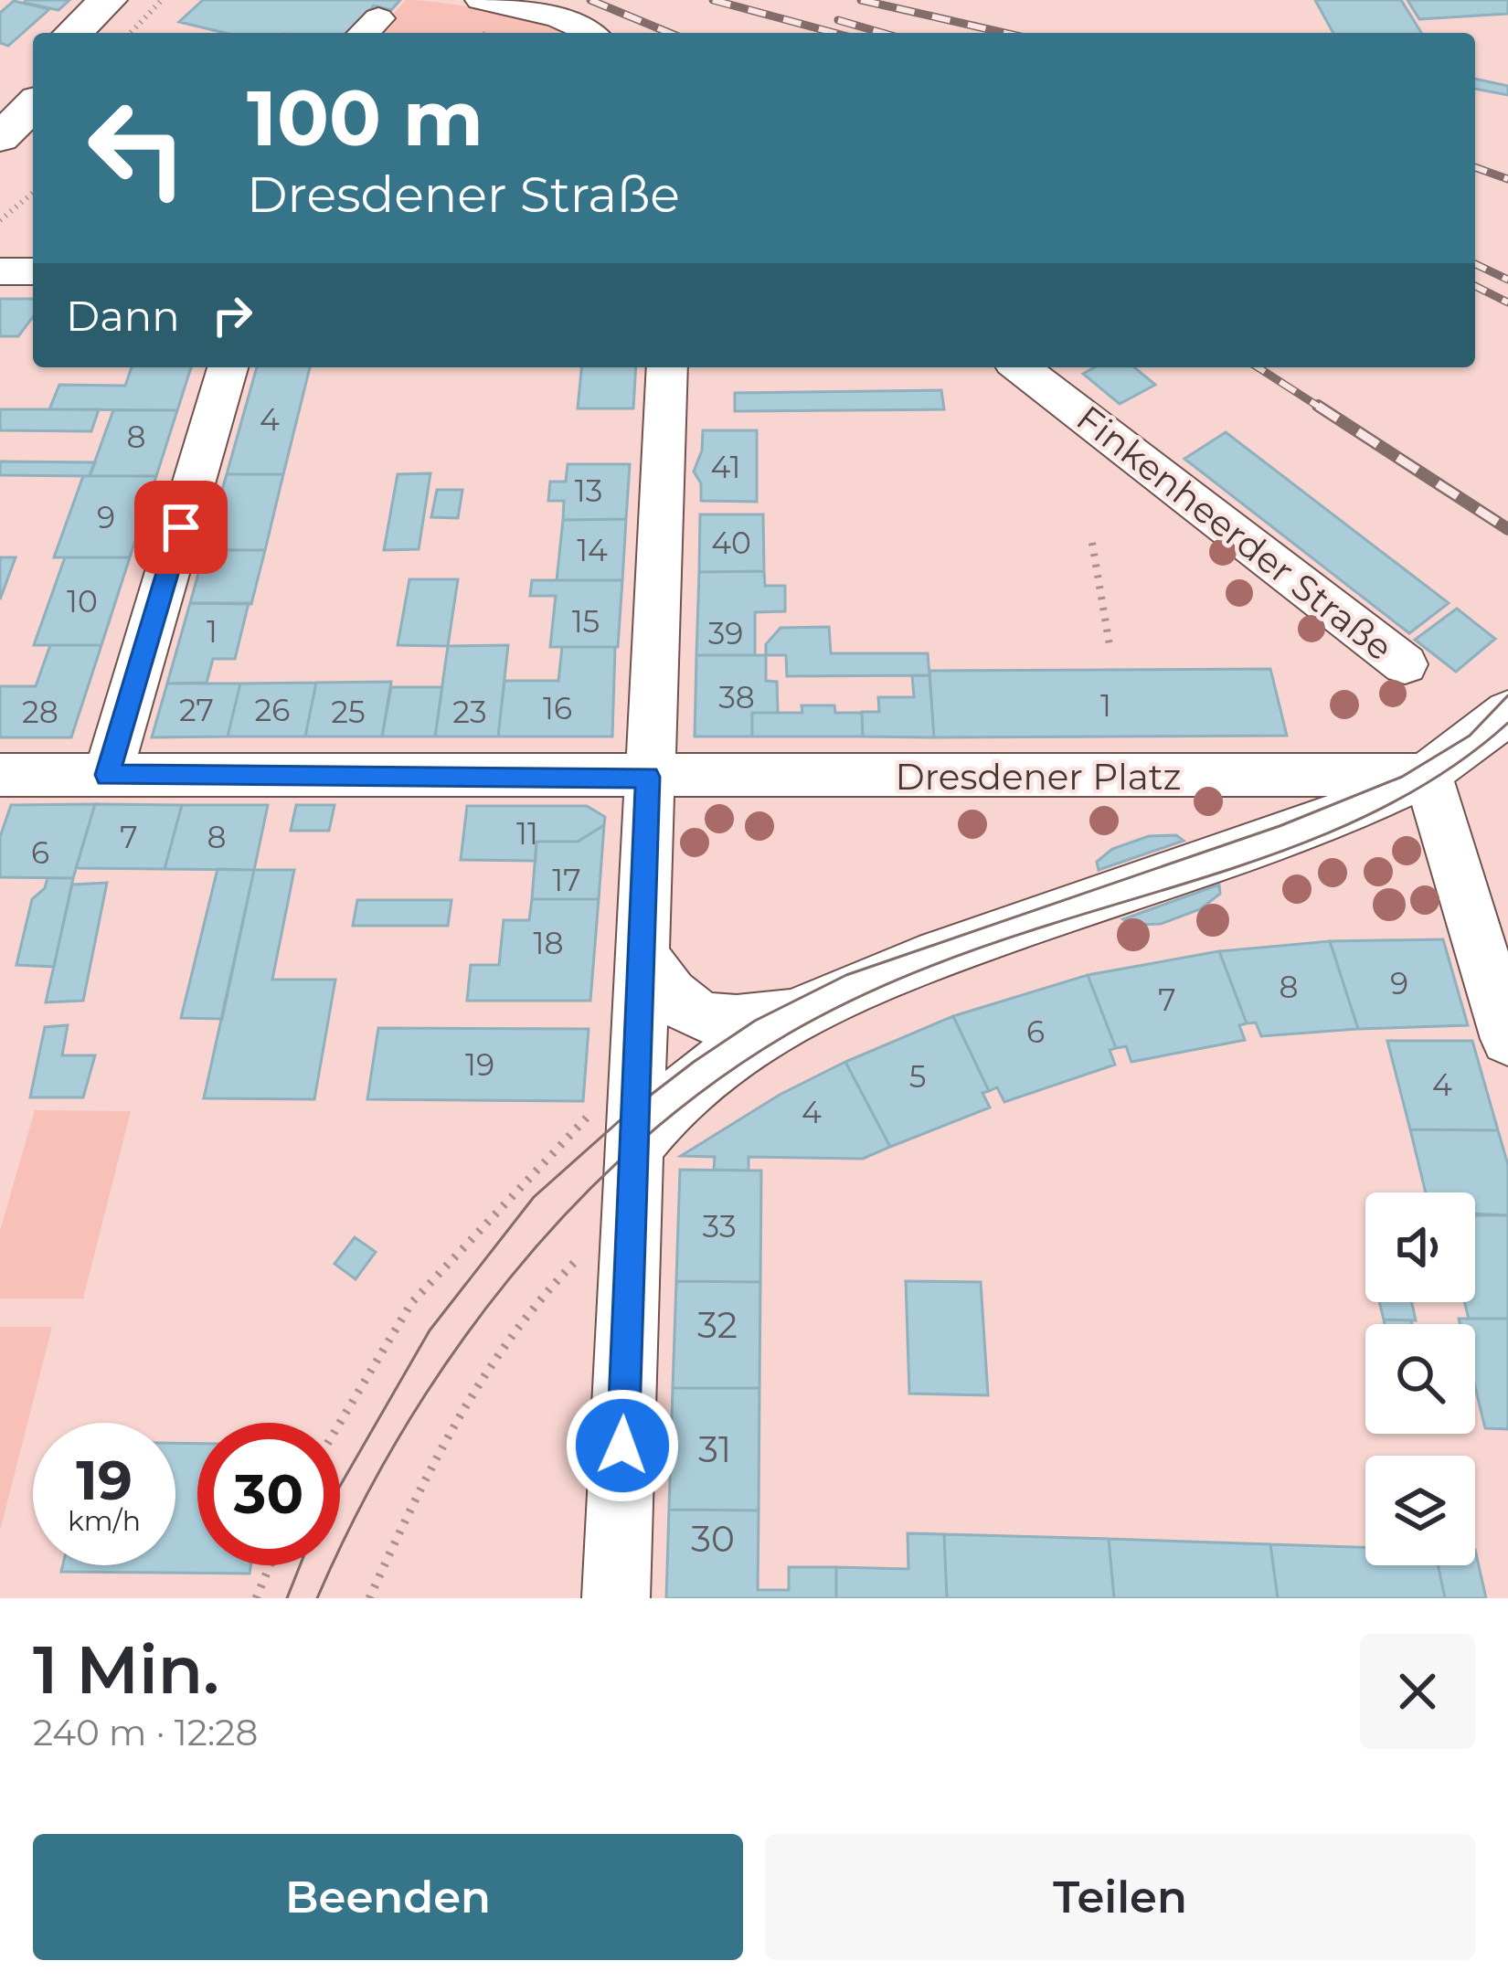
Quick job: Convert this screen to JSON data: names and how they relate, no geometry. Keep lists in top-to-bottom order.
{
  "streets": {
    "street": ["Finkenheerder Straße", "Dresdener Platz"]
  },
  "house_numbers": [
    "4",
    "8",
    "41",
    "13",
    "9",
    "40",
    "14",
    "10",
    "15",
    "1",
    "39",
    "38",
    "1",
    "16",
    "27",
    "26",
    "28",
    "25",
    "23",
    "11",
    "7",
    "8",
    "6",
    "17",
    "18",
    "9",
    "8",
    "7",
    "6",
    "19",
    "5",
    "4",
    "4",
    "33",
    "32",
    "31",
    "30"
  ],
  "page": {
    "turn": ["100 m", "Dresdener Straße"],
    "then": "Dann",
    "speed": "19 km/h",
    "limit": "30",
    "heading": ["1 Min.", "240 m · 12:28"],
    "buttons": ["Beenden", "Teilen"]
  }
}
